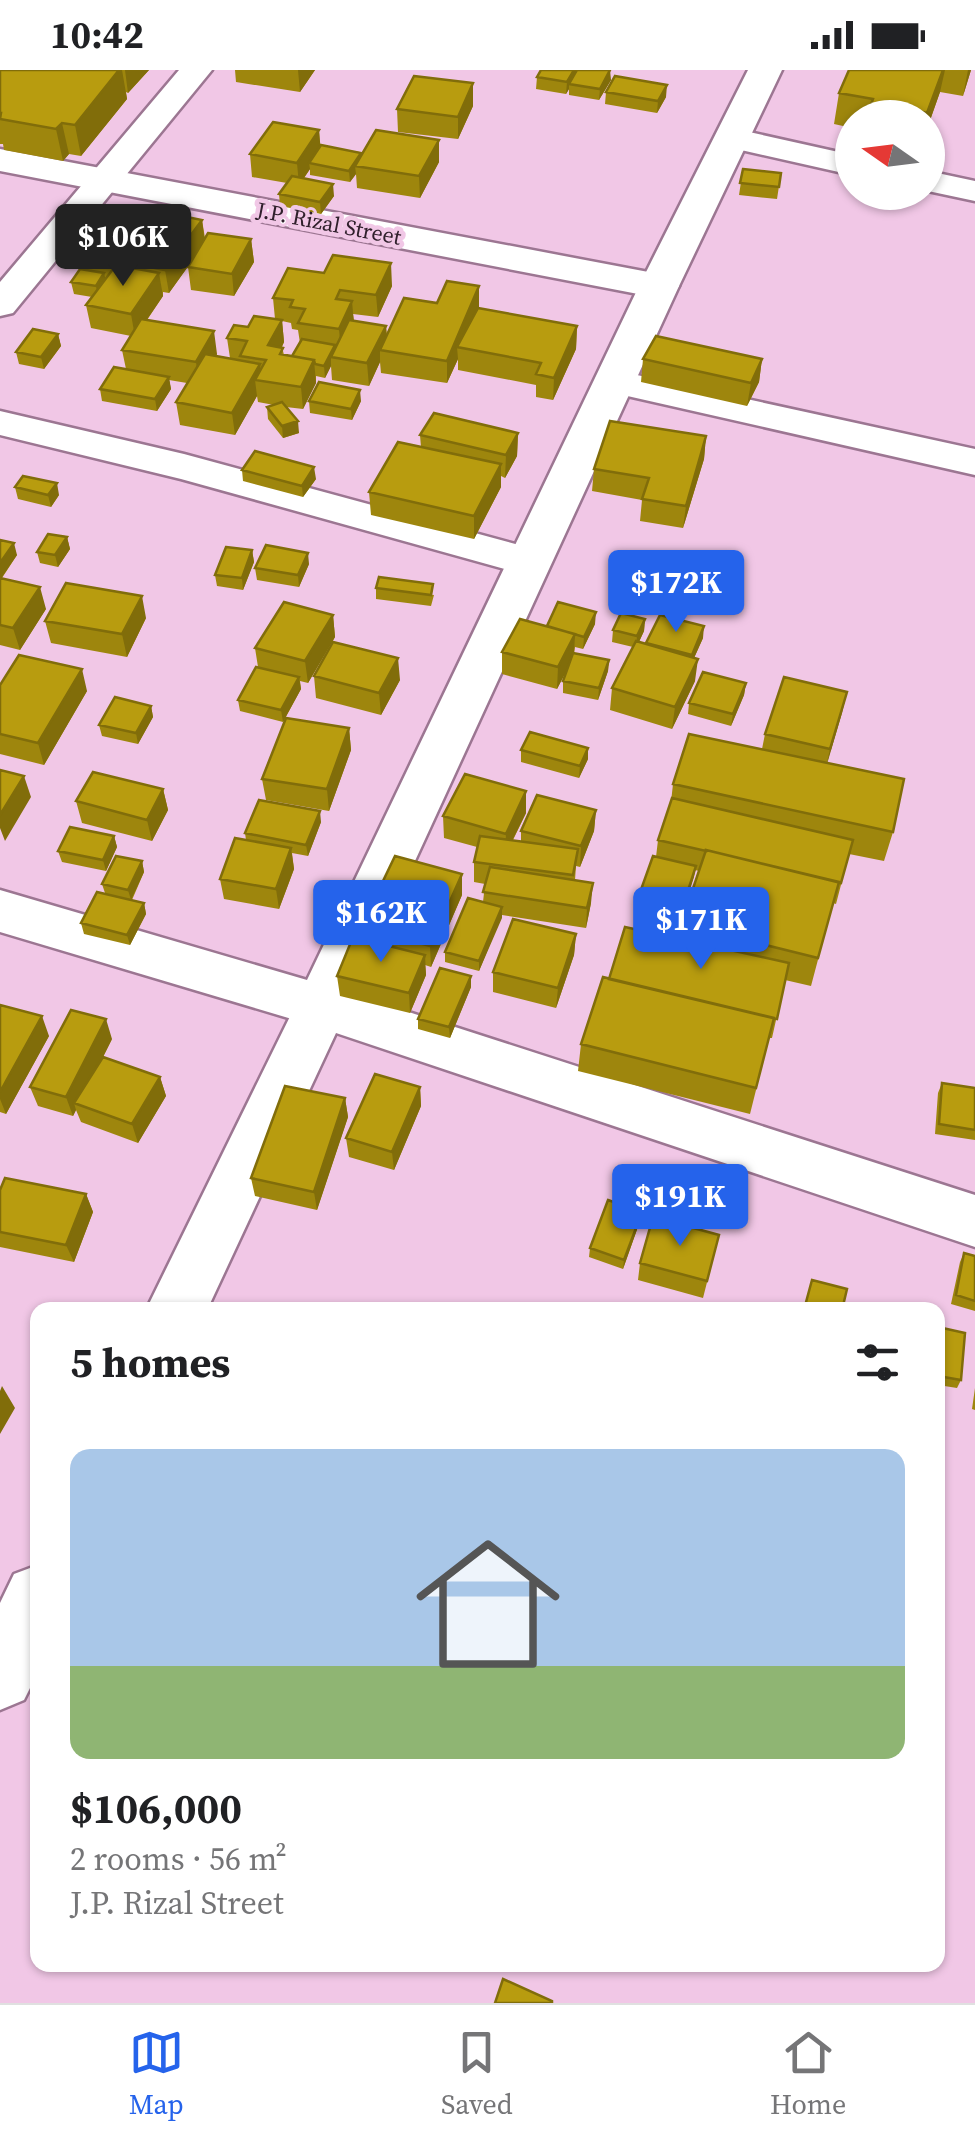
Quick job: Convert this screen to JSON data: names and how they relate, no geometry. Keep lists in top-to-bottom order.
{
  "streets": {
    "main road": ["J.P. Rizal Street"]
  },
  "north": "left",
  "page": {
    "status": "10:42",
    "price": [
      "$106K",
      "$172K",
      "$162K",
      "$171K",
      "$191K"
    ],
    "heading": "5 homes",
    "list": [
      {
        "name": "$106,000",
        "note": "2 rooms · 56 m² · J.P. Rizal Street"
      }
    ],
    "tabs": ["Map", "Saved", "Home"]
  }
}
